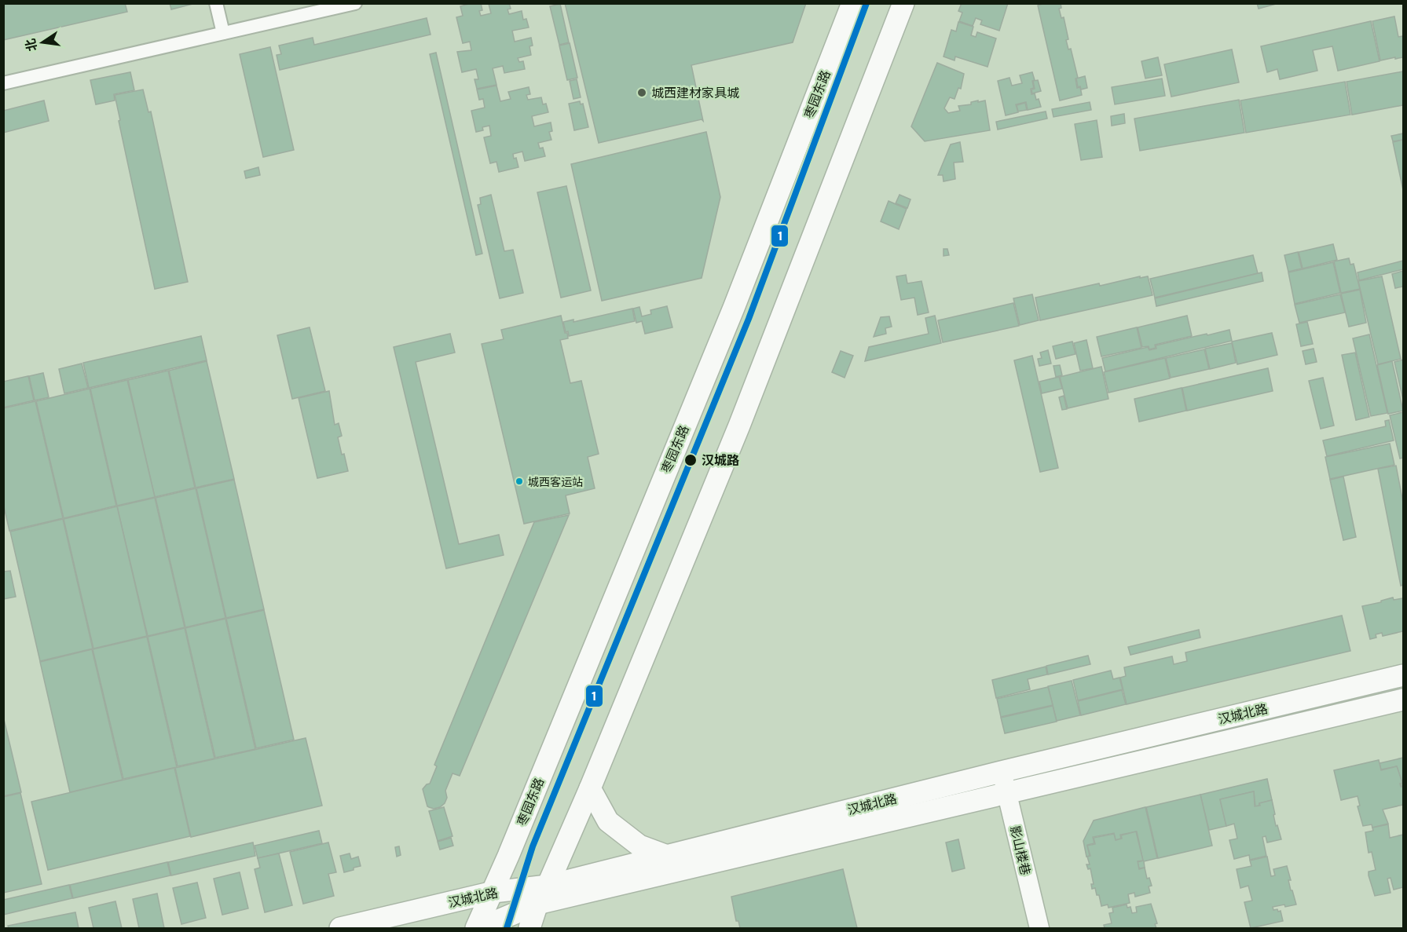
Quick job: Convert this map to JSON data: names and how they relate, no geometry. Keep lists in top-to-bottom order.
{
  "streets": {
    "main road": ["枣园东路", "汉城北路"],
    "street": ["影山楼巷"]
  },
  "crossings": [
    ["枣园东路", "汉城北路"],
    ["汉城北路", "影山楼巷"]
  ],
  "places": ["城西建材家具城", "汉城路", "城西客运站"],
  "lines": ["transit line 1"],
  "north": "left"
}
